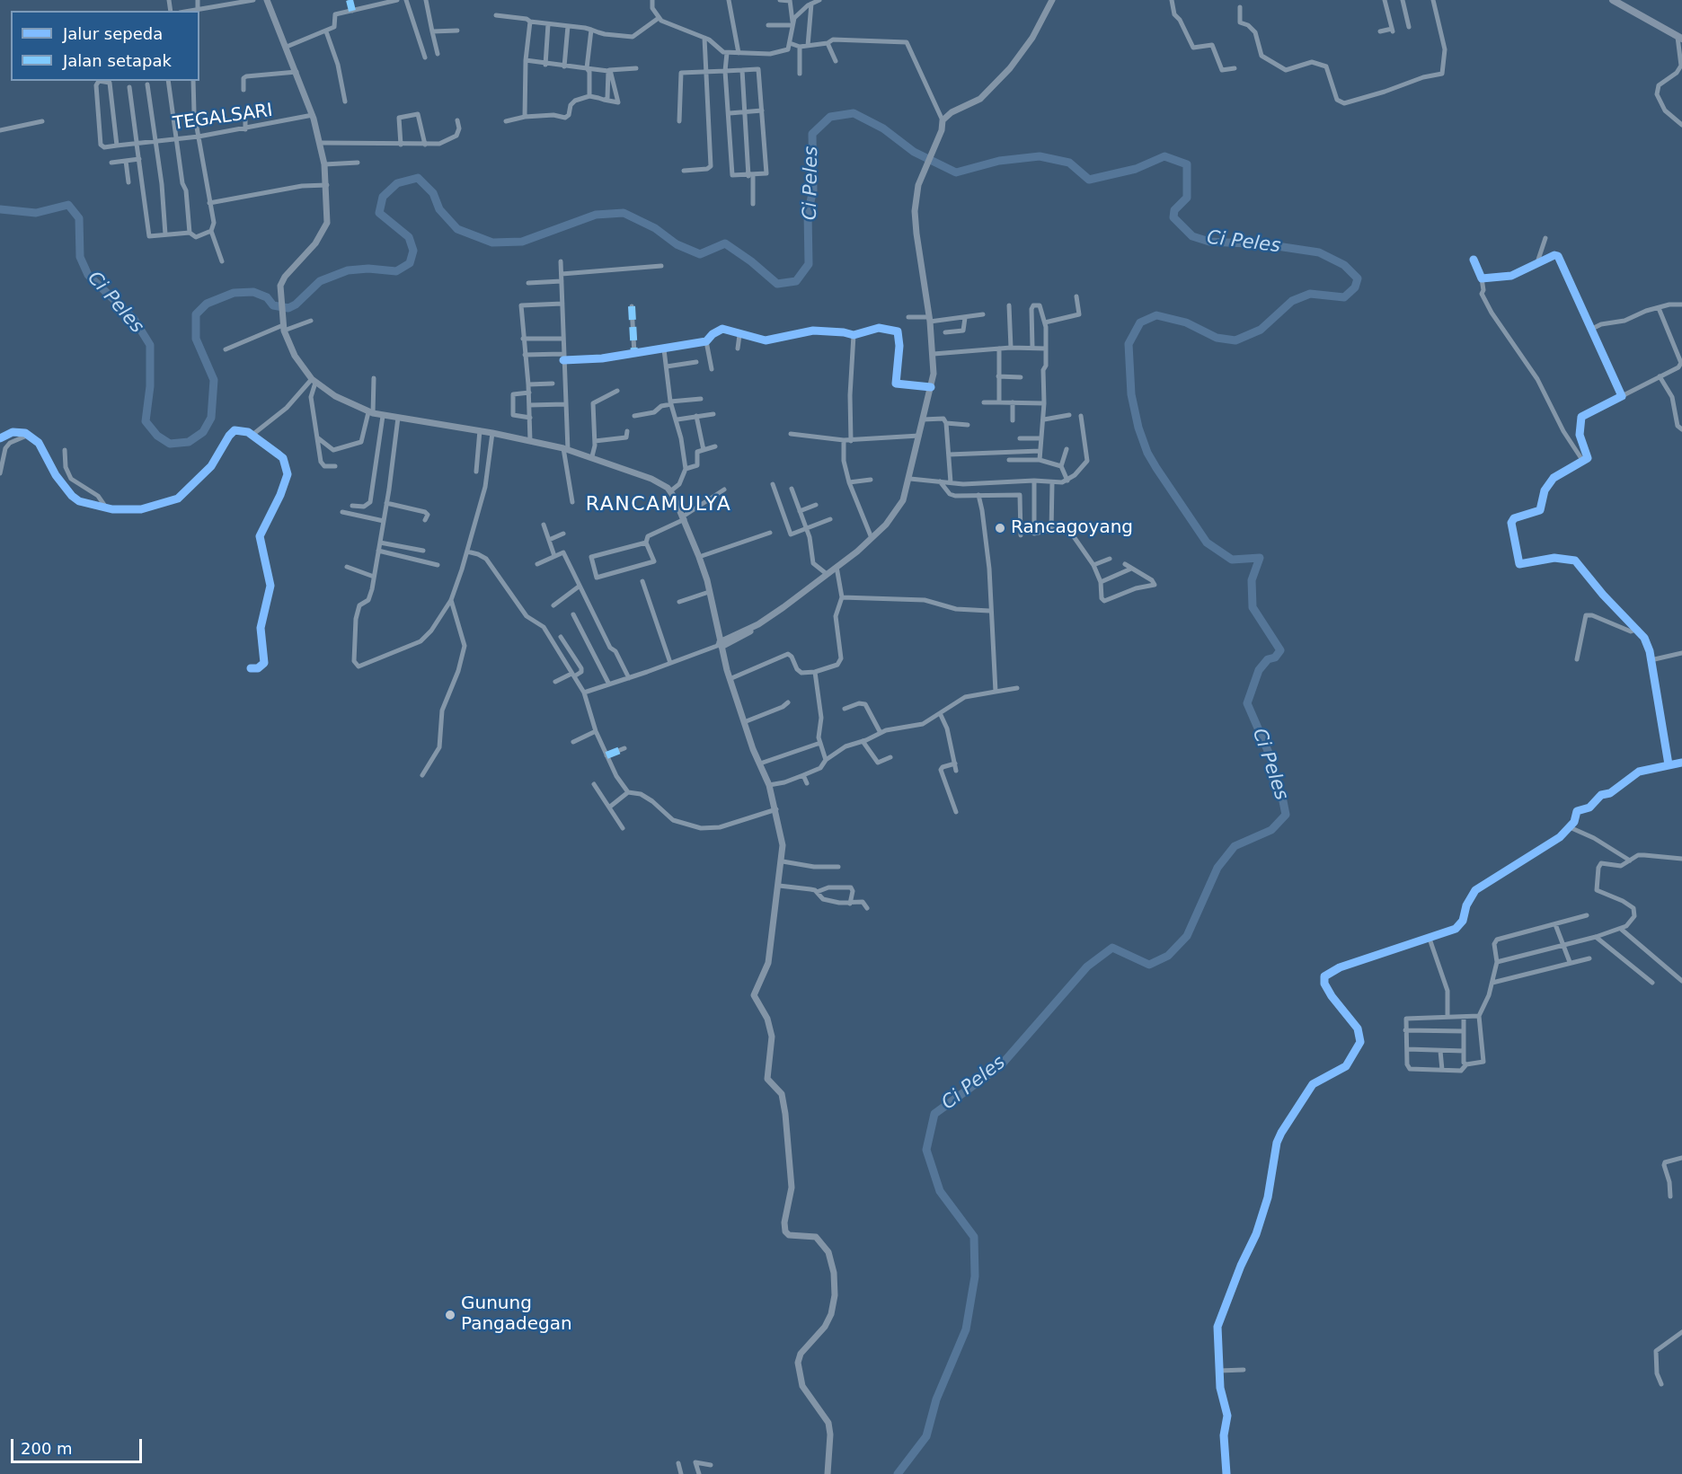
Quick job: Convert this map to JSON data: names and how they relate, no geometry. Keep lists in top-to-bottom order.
{
  "streets": {
    "street": ["TEGALSARI"]
  },
  "districts": ["RANCAMULYA"],
  "water": ["Ci Peles"],
  "places": ["Rancagoyang", "Gunung Pangadegan"],
  "legend": ["Jalur sepeda", "Jalan setapak"],
  "scale_bar": "200 m"
}
